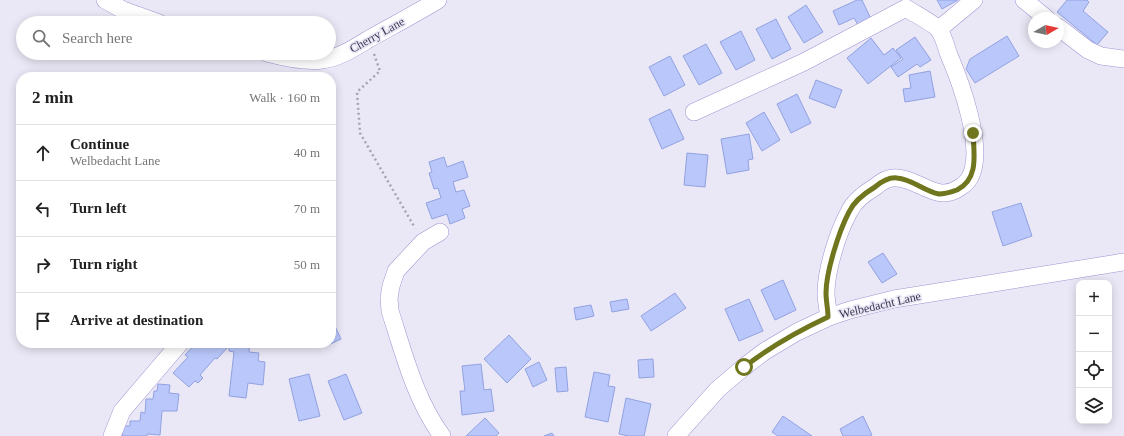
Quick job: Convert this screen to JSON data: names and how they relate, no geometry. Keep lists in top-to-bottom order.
{
  "streets": {
    "street": ["Cherry Lane", "Welbedacht Lane"]
  },
  "north": "right",
  "page": {
    "search": "Search here",
    "heading": ["2 min", "Walk · 160 m"],
    "list": [
      ["Continue", "Welbedacht Lane", "40 m"],
      ["Turn left", "70 m"],
      ["Turn right", "50 m"],
      "Arrive at destination"
    ],
    "map_buttons": ["+", "−"]
  }
}
